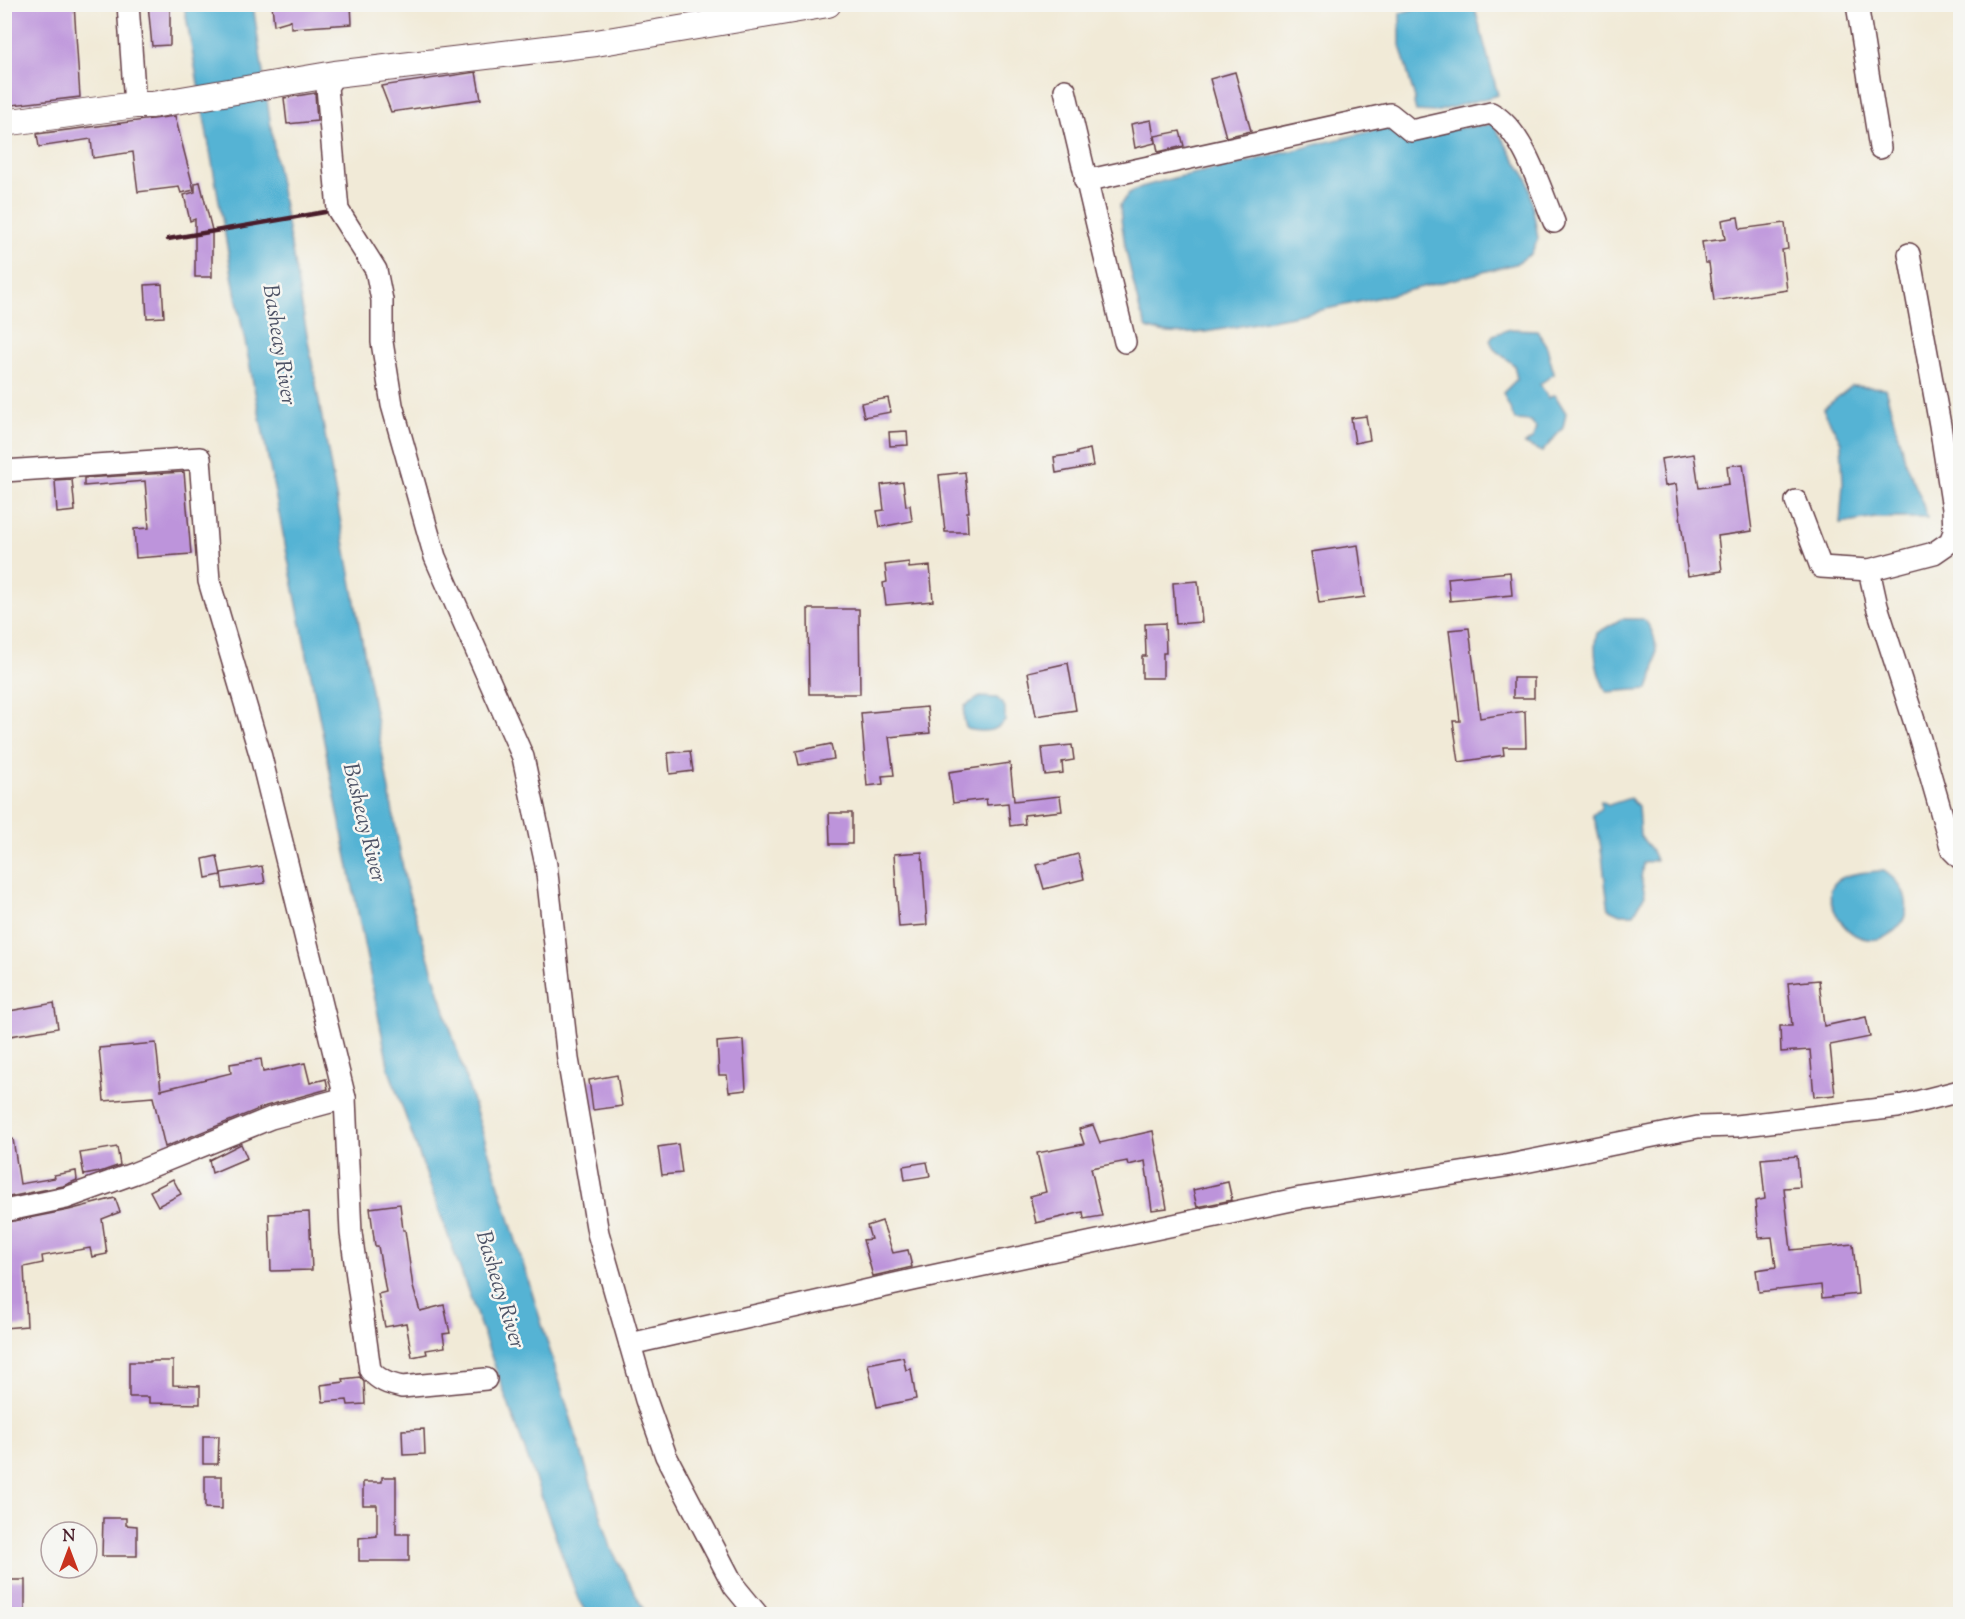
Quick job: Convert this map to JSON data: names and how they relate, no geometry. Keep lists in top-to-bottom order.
{
  "water": ["Basheay River"],
  "north": "top"
}
